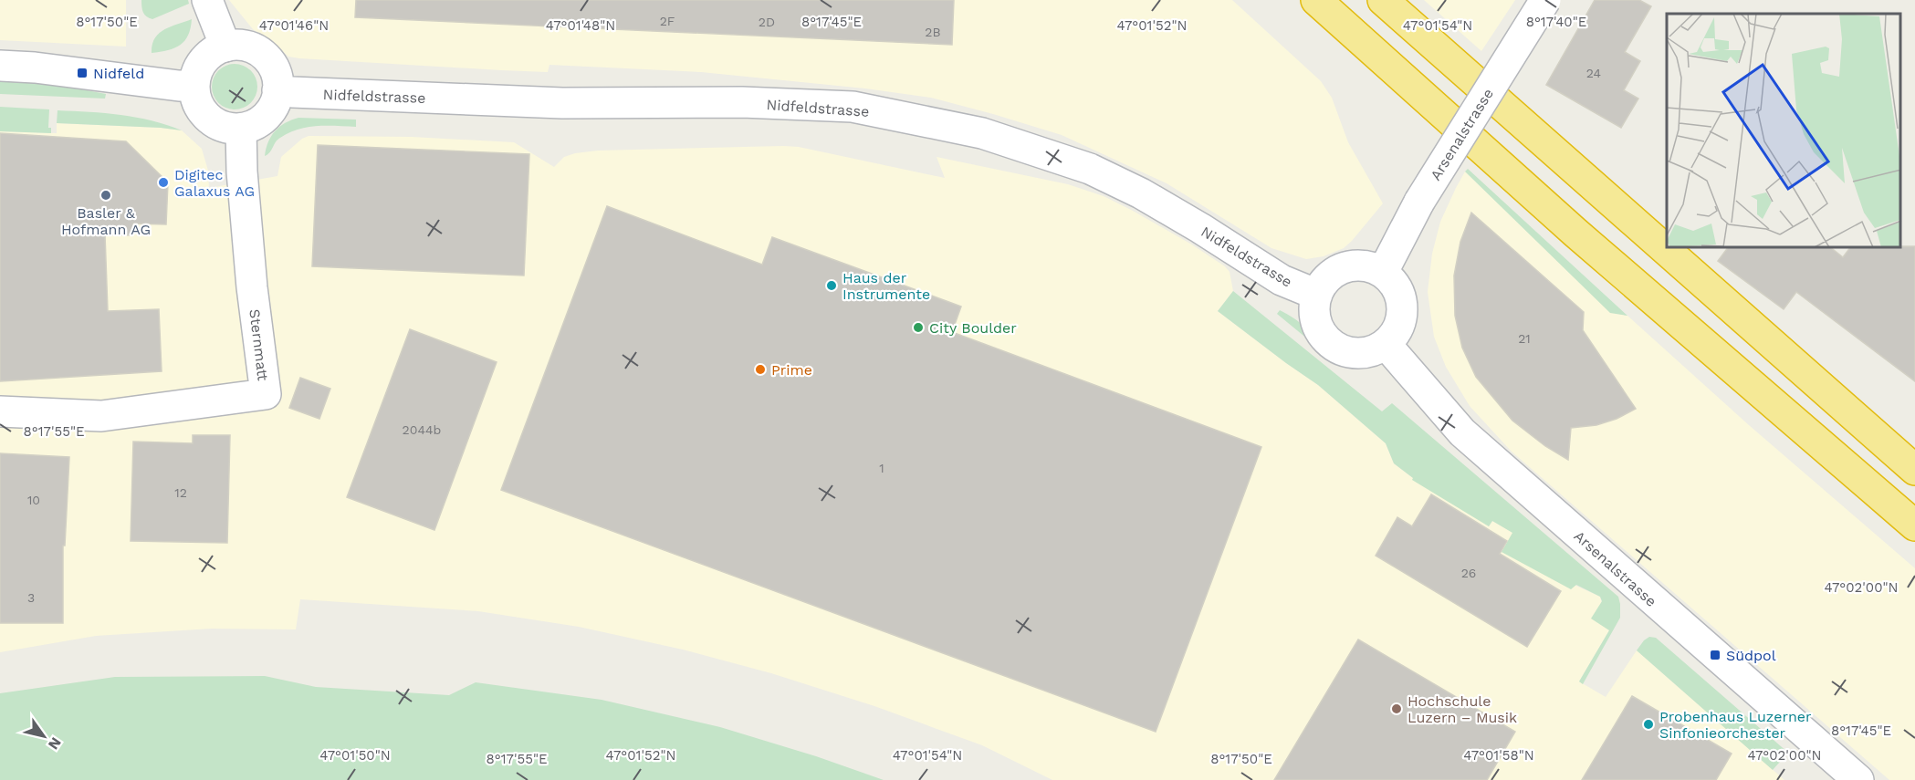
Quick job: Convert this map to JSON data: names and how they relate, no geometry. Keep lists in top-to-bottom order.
{
  "streets": {
    "street": ["Nidfeldstrasse", "Arsenalstrasse", "Sternmatt"]
  },
  "crossings": [
    ["Nidfeldstrasse", "Arsenalstrasse"],
    ["Nidfeldstrasse", "Sternmatt"]
  ],
  "places": {
    "transit": ["Nidfeld", "Südpol"],
    "other": [
      "Digitec Galaxus AG",
      "Basler & Hofmann AG",
      "Haus der Instrumente",
      "City Boulder",
      "Prime",
      "Hochschule Luzern – Musik",
      "Probenhaus Luzerner Sinfonieorchester"
    ]
  },
  "house_numbers": [
    "2F",
    "2D",
    "2B",
    "24",
    "21",
    "2044b",
    "1",
    "12",
    "10",
    "26",
    "3"
  ],
  "north": "bottom right",
  "coordinates": [
    "8°17'50\"E",
    "8°17'45\"E",
    "8°17'40\"E",
    "47°01'46\"N",
    "47°01'48\"N",
    "47°01'52\"N",
    "47°01'54\"N",
    "8°17'55\"E",
    "47°02'00\"N",
    "47°01'50\"N",
    "47°01'58\"N"
  ]
}
